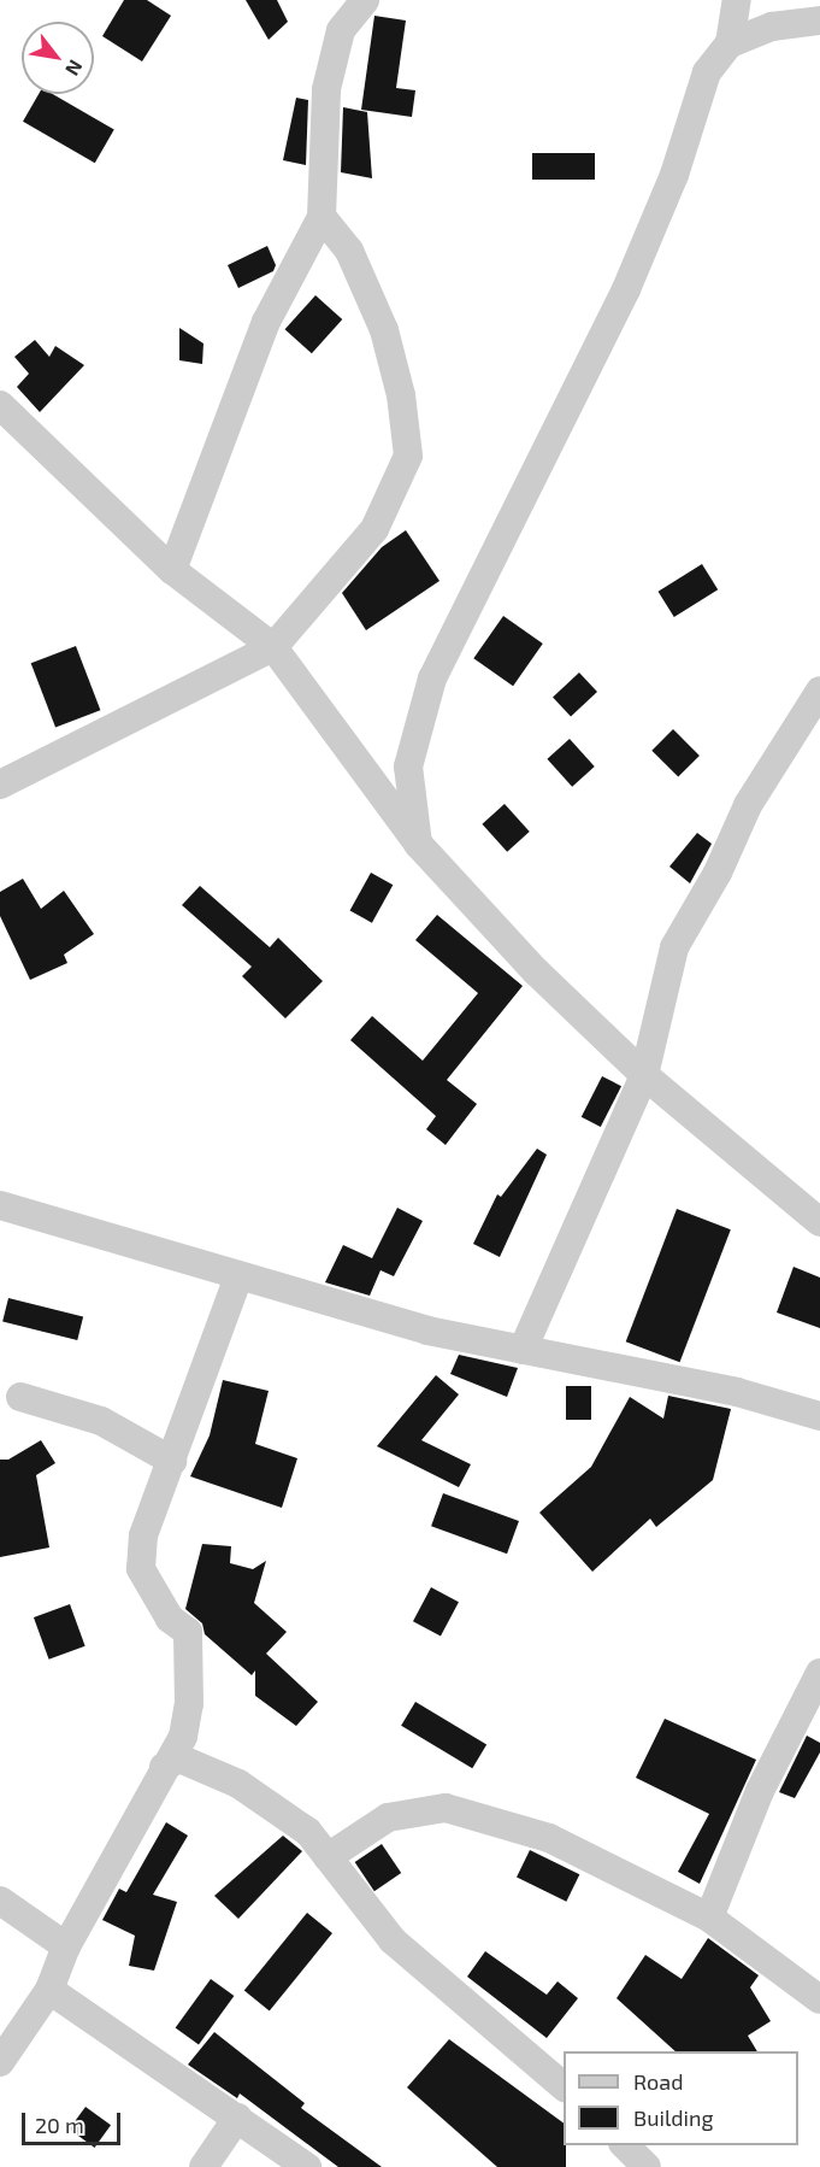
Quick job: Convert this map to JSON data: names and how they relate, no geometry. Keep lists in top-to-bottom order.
{
  "legend": ["Road", "Building"],
  "scale_bar": "20 m",
  "north": "bottom right"
}
